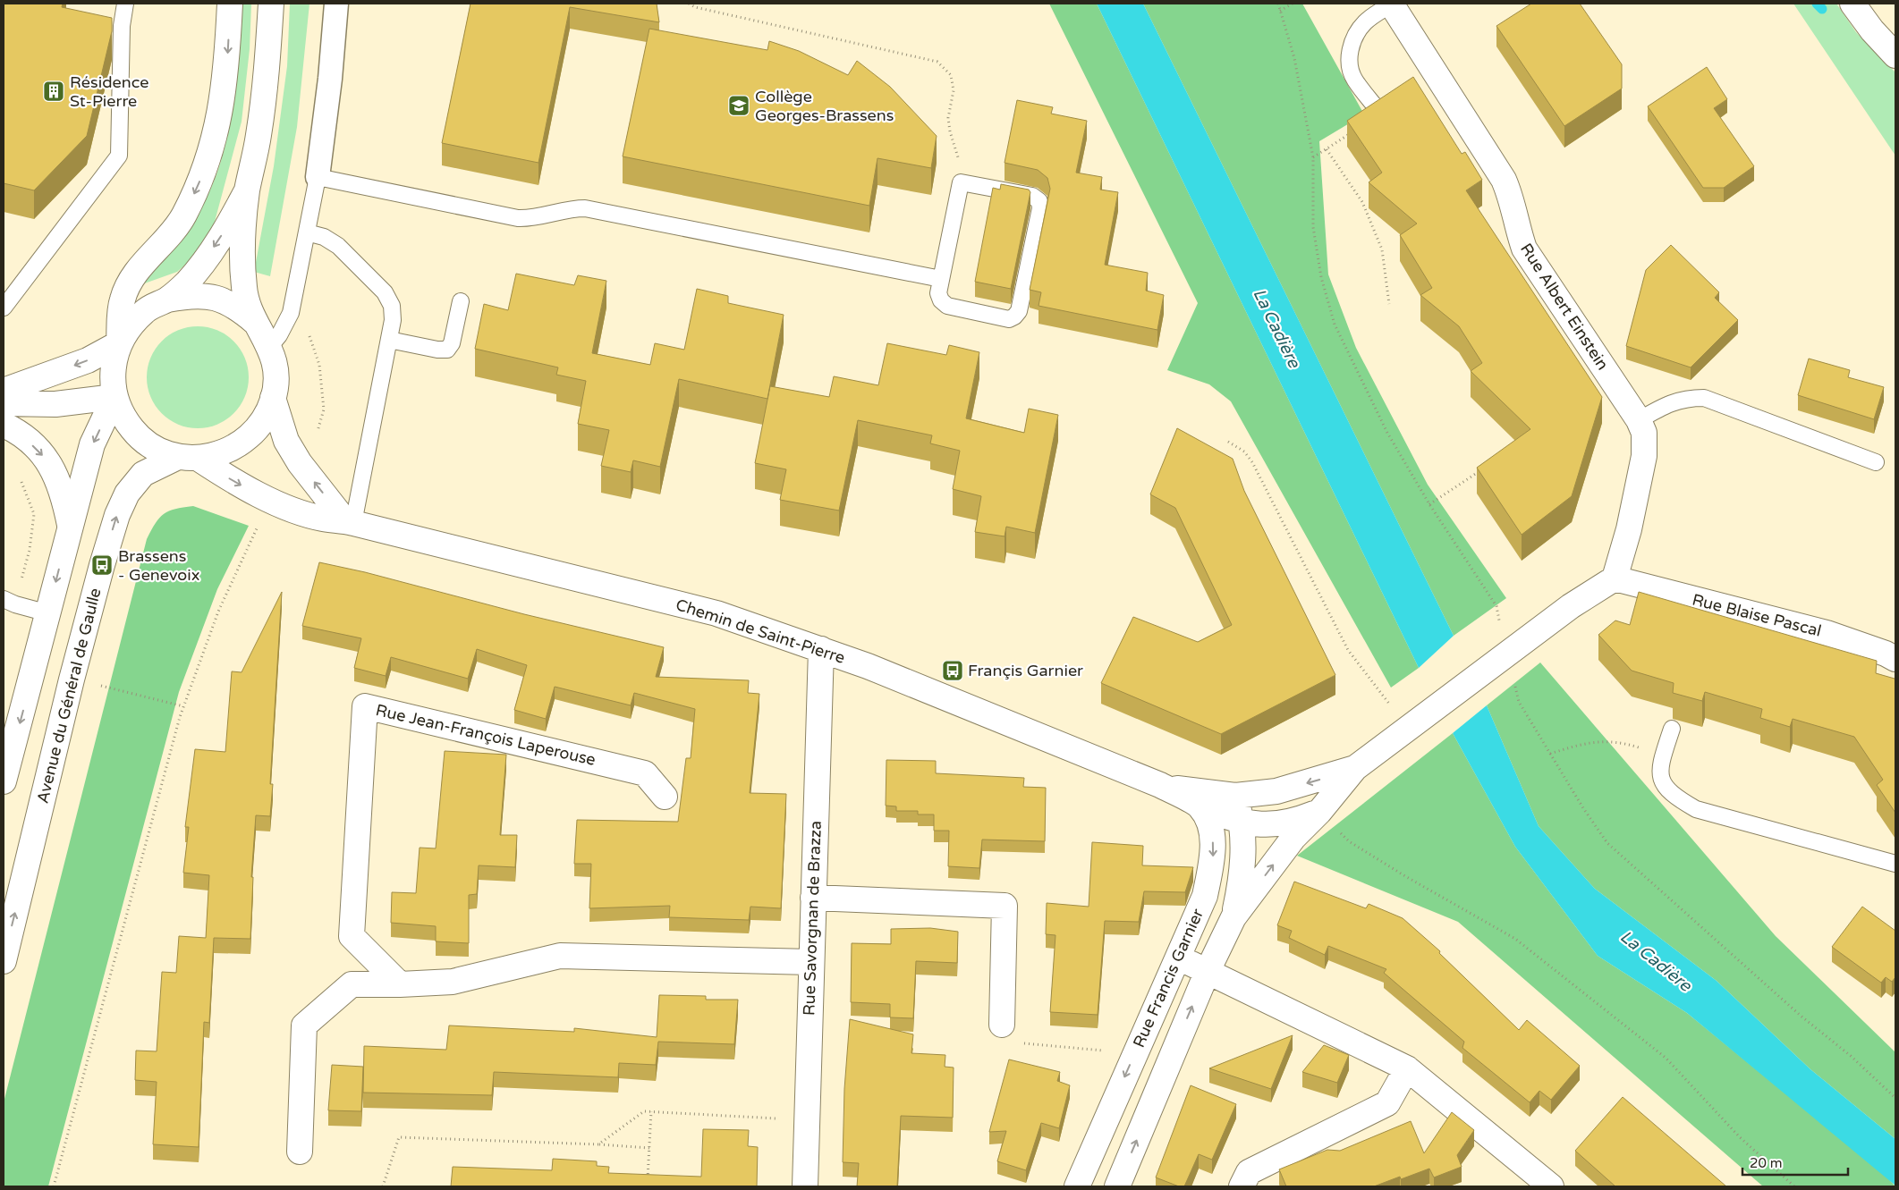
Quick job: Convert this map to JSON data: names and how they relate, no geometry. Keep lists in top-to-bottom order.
{
  "streets": {
    "street": [
      "Rue Albert Einstein",
      "Rue Blaise Pascal",
      "Chemin de Saint-Pierre",
      "Avenue du Général de Gaulle",
      "Rue Jean-François Laperouse",
      "Rue Savorgnan de Brazza",
      "Rue Francis Garnier"
    ]
  },
  "crossings": [
    ["Rue Albert Einstein", "Rue Blaise Pascal"],
    ["Chemin de Saint-Pierre", "Avenue du Général de Gaulle"],
    ["Chemin de Saint-Pierre", "Rue Savorgnan de Brazza"]
  ],
  "water": ["La Cadière"],
  "places": {
    "building": ["Résidence St-Pierre"],
    "school or university": ["Collège Georges-Brassens"],
    "bus stop": ["Brassens - Genevoix", "Françis Garnier"]
  },
  "scale_bar": "20 m"
}
